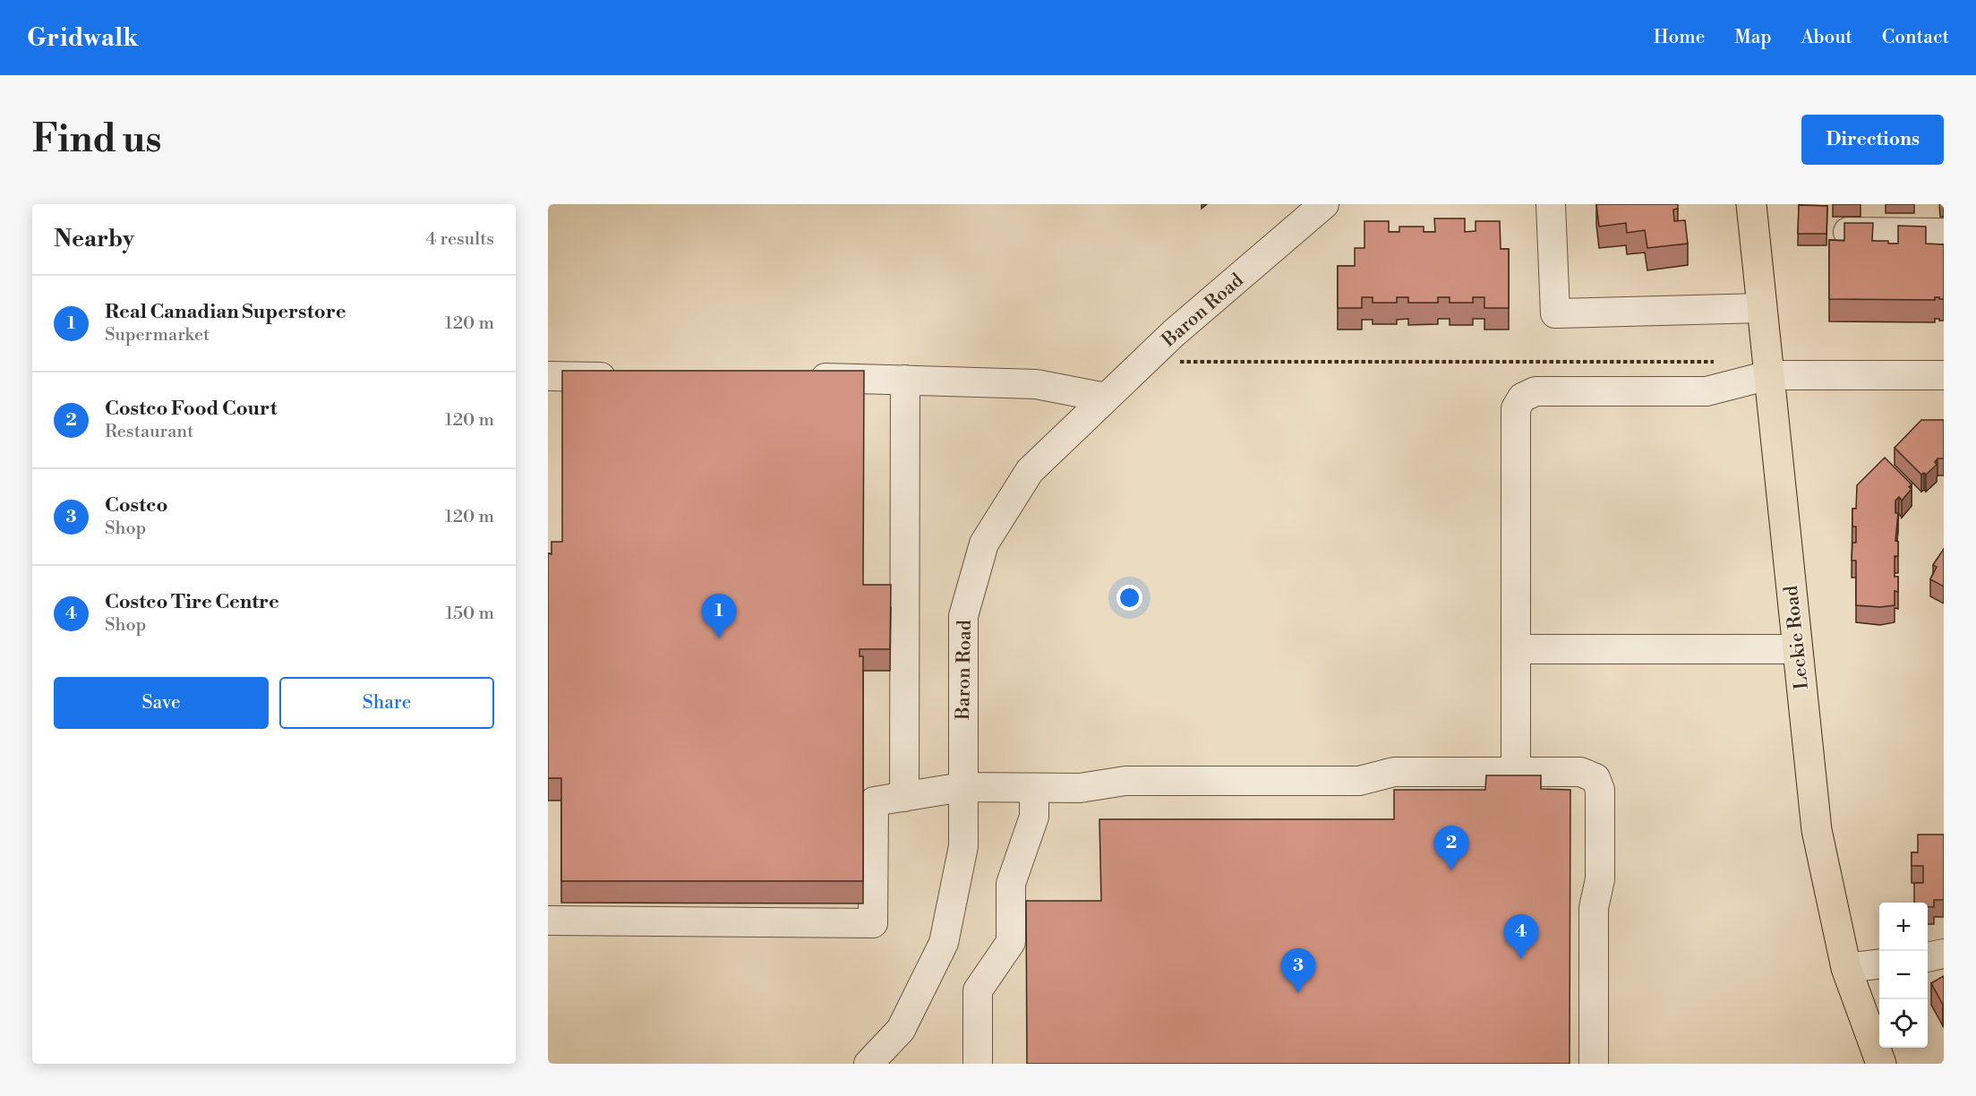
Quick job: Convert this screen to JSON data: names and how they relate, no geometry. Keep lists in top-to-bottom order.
{
  "streets": {
    "main road": ["Leckie Road"],
    "street": ["Baron Road"]
  },
  "page": {
    "header": "Gridwalk",
    "nav": [
      "Home",
      "Map",
      "About",
      "Contact"
    ],
    "buttons": [
      "Directions",
      ["Save", "Share"]
    ],
    "title": "Find us",
    "heading": ["Nearby", "4 results"],
    "list": [
      {
        "mark": "1",
        "name": "Real Canadian Superstore",
        "note": "Supermarket",
        "value": "120 m"
      },
      {
        "mark": "2",
        "name": "Costco Food Court",
        "note": "Restaurant",
        "value": "120 m"
      },
      {
        "mark": "3",
        "name": "Costco",
        "note": "Shop",
        "value": "120 m"
      },
      {
        "mark": "4",
        "name": "Costco Tire Centre",
        "note": "Shop",
        "value": "150 m"
      }
    ],
    "pins": [
      "1",
      "2",
      "4",
      "3"
    ],
    "map_buttons": ["+", "−"]
  }
}
